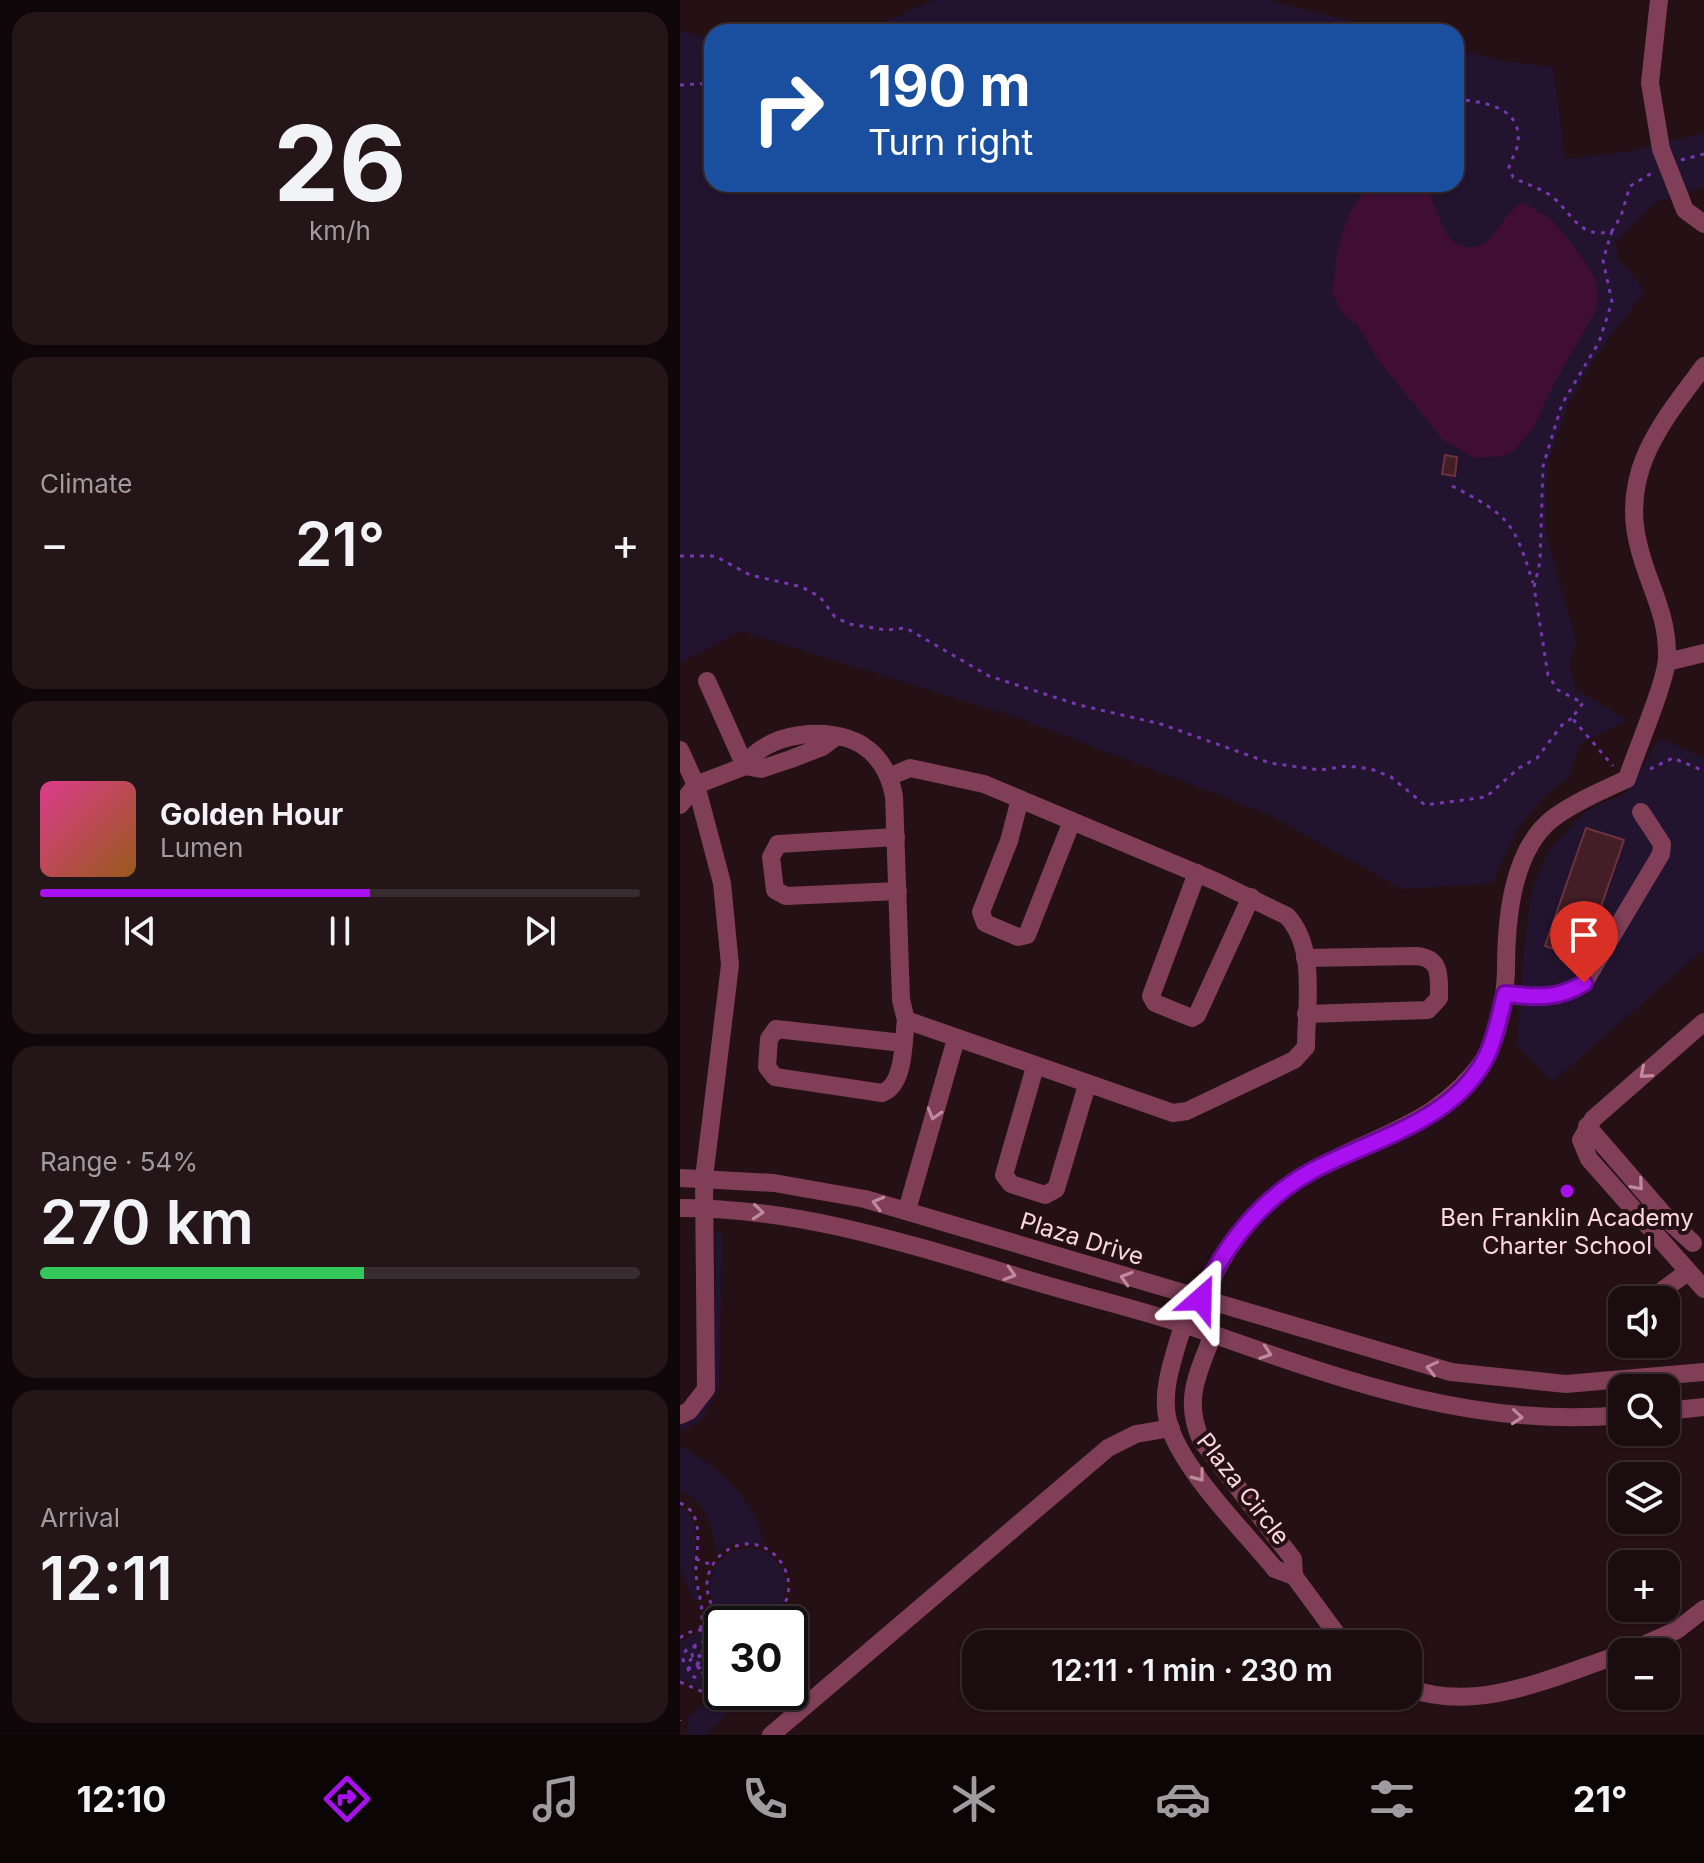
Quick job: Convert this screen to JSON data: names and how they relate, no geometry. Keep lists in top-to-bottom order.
{
  "streets": {
    "street": ["Plaza Drive", "Plaza Circle"]
  },
  "crossings": [
    ["Plaza Drive", "Plaza Circle"]
  ],
  "places": ["Ben Franklin Academy Charter School"],
  "page": {
    "tile": [
      ["26", "km/h"],
      "Climate",
      ["Range · 54%", "270 km"],
      ["Arrival", "12:11"]
    ],
    "turn": ["190 m", "Turn right"],
    "heat": ["−", "21°", "+"],
    "song": ["Golden Hour", "Lumen"],
    "map_buttons": ["+", "−"],
    "limit": "30",
    "trip": "12:11 · 1 min · 230 m",
    "tabs": ["12:10", "21°"]
  }
}
